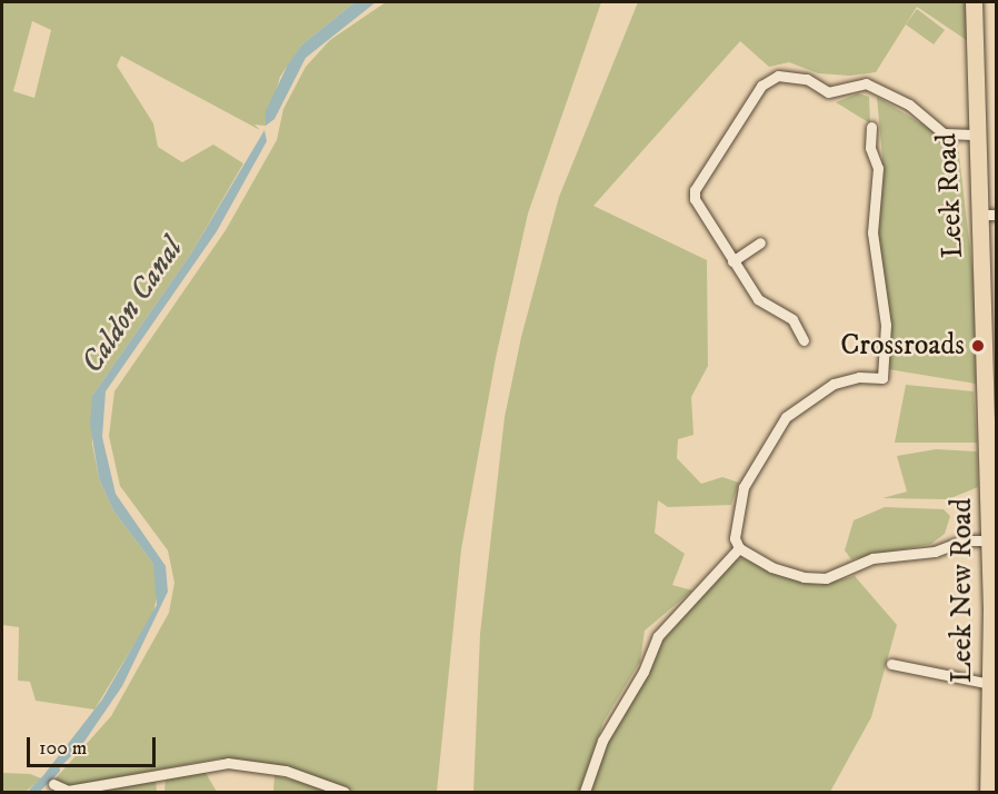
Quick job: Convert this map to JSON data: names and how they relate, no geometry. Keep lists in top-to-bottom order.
{
  "streets": {
    "highway": ["Leek Road", "Leek New Road"]
  },
  "crossings": [
    ["Leek Road", "Leek New Road"]
  ],
  "water": ["Caldon Canal"],
  "places": ["Crossroads"],
  "scale_bar": "100 m"
}
